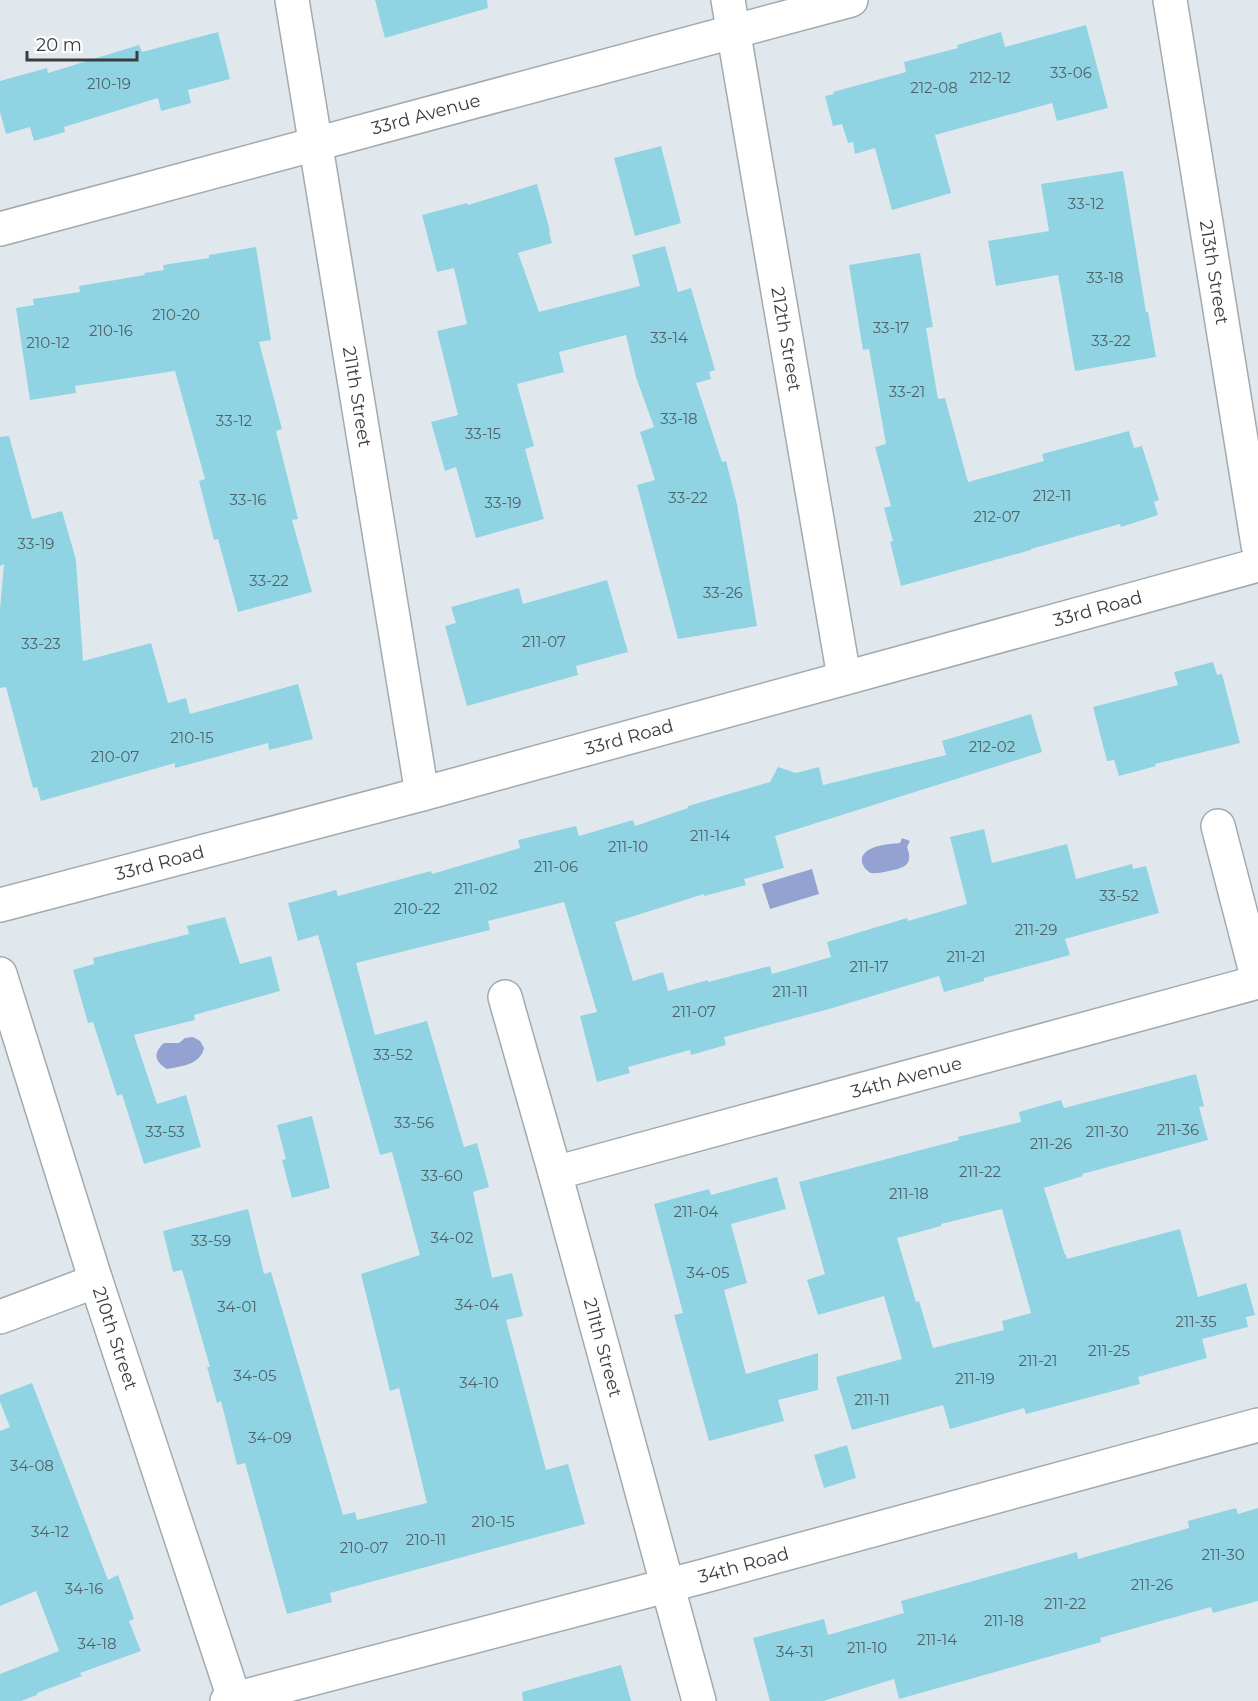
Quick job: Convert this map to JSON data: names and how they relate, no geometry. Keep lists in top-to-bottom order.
{
  "streets": {
    "street": [
      "33rd Avenue",
      "213th Street",
      "212th Street",
      "211th Street",
      "33rd Road",
      "34th Avenue",
      "210th Street",
      "34th Road"
    ]
  },
  "crossings": [
    ["33rd Avenue", "212th Street"],
    ["33rd Avenue", "211th Street"],
    ["212th Street", "33rd Road"],
    ["211th Street", "33rd Road"],
    ["211th Street", "34th Avenue"],
    ["211th Street", "34th Road"],
    ["210th Street", "34th Road"]
  ],
  "house_numbers": [
    "33-06",
    "212-12",
    "210-19",
    "212-08",
    "33-12",
    "33-18",
    "210-20",
    "33-17",
    "210-16",
    "33-14",
    "33-22",
    "210-12",
    "33-21",
    "33-18",
    "33-12",
    "33-15",
    "212-11",
    "33-22",
    "33-16",
    "33-19",
    "212-07",
    "33-19",
    "33-22",
    "33-26",
    "211-07",
    "33-23",
    "210-15",
    "212-02",
    "210-07",
    "211-14",
    "211-10",
    "211-06",
    "211-02",
    "33-52",
    "210-22",
    "211-29",
    "211-21",
    "211-17",
    "211-11",
    "211-07",
    "33-52",
    "33-56",
    "211-36",
    "33-53",
    "211-30",
    "211-26",
    "211-22",
    "33-60",
    "211-18",
    "211-04",
    "34-02",
    "33-59",
    "34-05",
    "34-04",
    "34-01",
    "211-35",
    "211-25",
    "211-21",
    "34-05",
    "211-19",
    "34-10",
    "211-11",
    "34-09",
    "34-08",
    "210-15",
    "34-12",
    "210-11",
    "210-07",
    "211-30",
    "211-26",
    "34-16",
    "211-22",
    "211-18",
    "211-14",
    "34-18",
    "211-10",
    "34-31"
  ],
  "scale_bar": "20 m"
}
